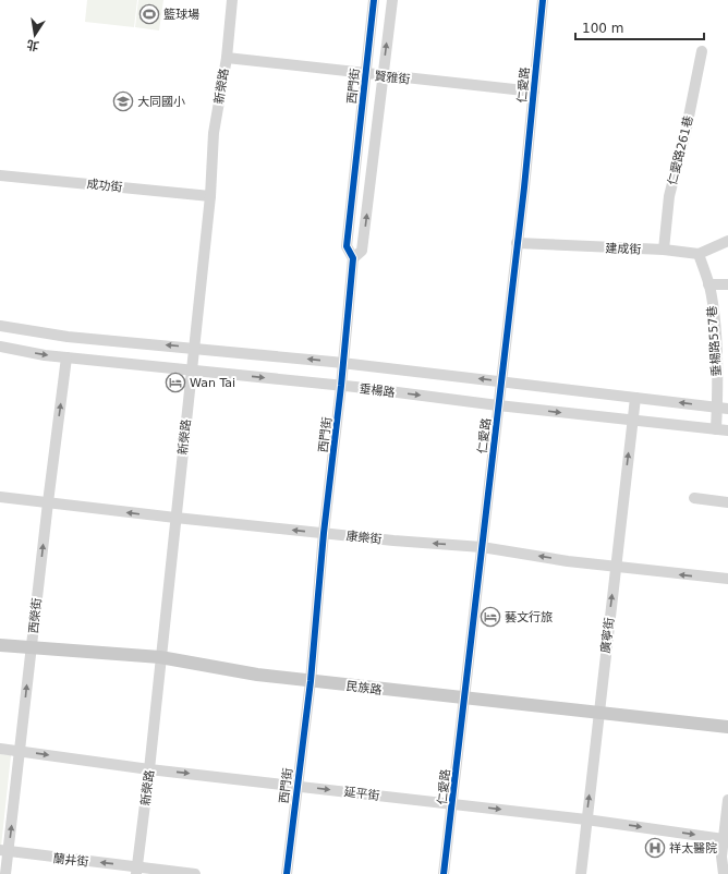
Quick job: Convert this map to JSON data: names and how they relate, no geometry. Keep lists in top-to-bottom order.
{
  "streets": {
    "main road": ["民族路"],
    "street": [
      "賢雅街",
      "仁愛路",
      "新榮路",
      "西門街",
      "仁愛路261巷",
      "成功街",
      "建成街",
      "垂楊路557巷",
      "垂楊路",
      "康樂街",
      "西榮街",
      "廣寧街",
      "延平街",
      "蘭井街"
    ]
  },
  "crossings": [
    ["賢雅街", "仁愛路"],
    ["賢雅街", "新榮路"],
    ["賢雅街", "西門街"],
    ["仁愛路", "建成街"],
    ["仁愛路", "垂楊路"],
    ["仁愛路", "康樂街"],
    ["仁愛路", "民族路"],
    ["仁愛路", "延平街"],
    ["新榮路", "成功街"],
    ["新榮路", "垂楊路"],
    ["新榮路", "康樂街"],
    ["新榮路", "民族路"],
    ["新榮路", "延平街"],
    ["新榮路", "蘭井街"],
    ["西門街", "垂楊路"],
    ["西門街", "康樂街"],
    ["西門街", "民族路"],
    ["西門街", "延平街"],
    ["仁愛路261巷", "建成街"],
    ["建成街", "垂楊路557巷"],
    ["垂楊路557巷", "垂楊路"],
    ["垂楊路", "西榮街"],
    ["垂楊路", "廣寧街"],
    ["康樂街", "西榮街"],
    ["康樂街", "廣寧街"],
    ["西榮街", "民族路"],
    ["西榮街", "延平街"],
    ["西榮街", "蘭井街"],
    ["廣寧街", "民族路"],
    ["廣寧街", "延平街"]
  ],
  "one_way": [
    "康樂街",
    "西榮街",
    "廣寧街",
    "延平街",
    "蘭井街"
  ],
  "places": {
    "sports": ["籃球場"],
    "school or university": ["大同國小"],
    "hotel": ["Wan Tai", "藝文行旅"],
    "hospital": ["祥太醫院"]
  },
  "scale_bar": "100 m",
  "north": "bottom"
}
